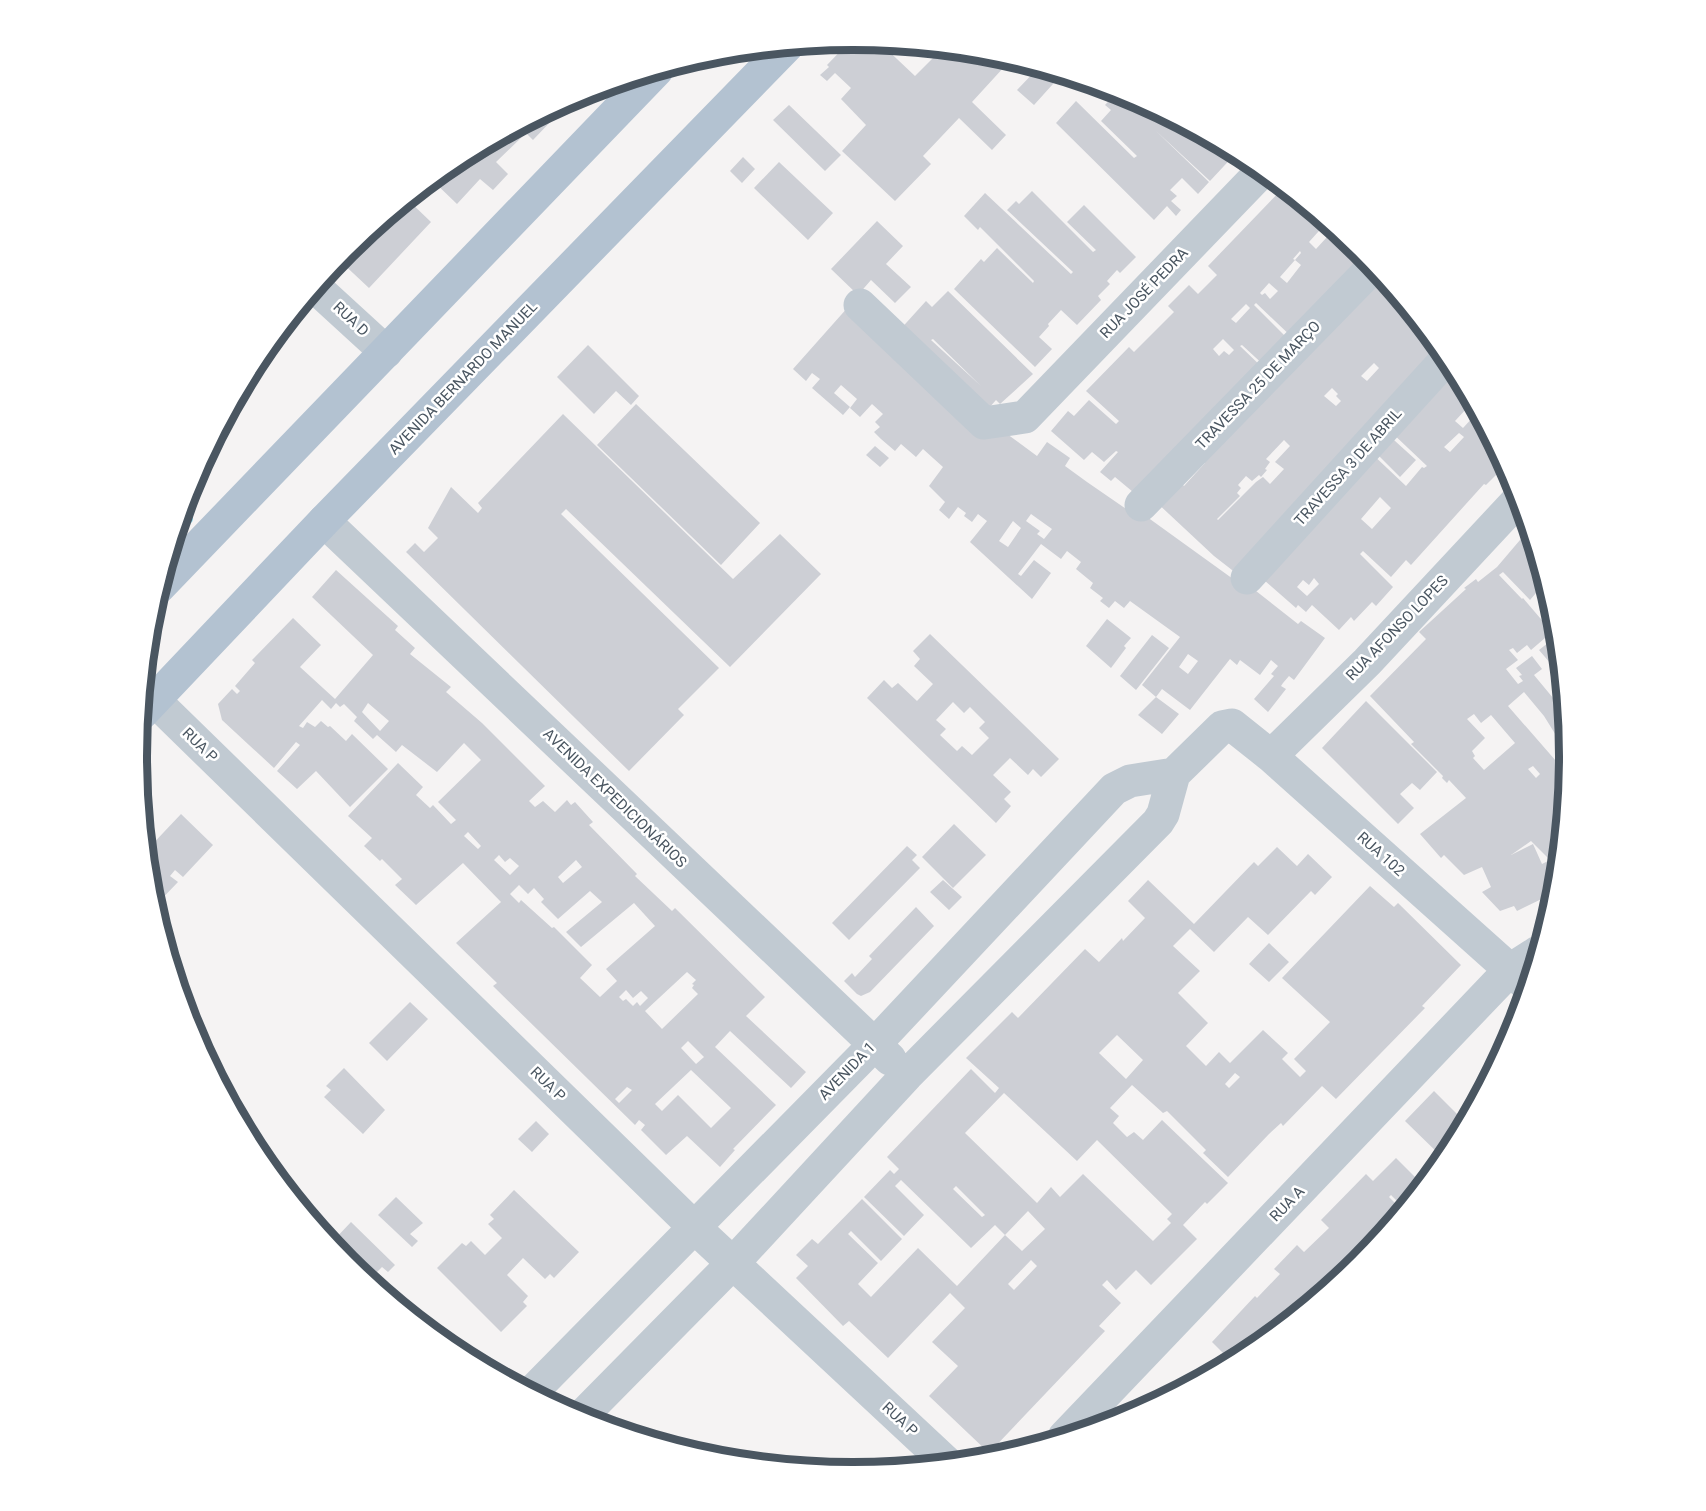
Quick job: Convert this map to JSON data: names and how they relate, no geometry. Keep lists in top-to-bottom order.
{
  "streets": {
    "main road": ["AVENIDA BERNARDO MANUEL"],
    "street": [
      "RUA JOSÉ PEDRA",
      "RUA D",
      "TRAVESSA 25 DE MARÇO",
      "TRAVESSA 3 DE ABRIL",
      "RUA AFONSO LOPES",
      "RUA P",
      "AVENIDA EXPEDICIONÁRIOS",
      "RUA 102",
      "AVENIDA 1",
      "RUA A"
    ]
  },
  "crossings": [
    ["AVENIDA BERNARDO MANUEL", "AVENIDA EXPEDICIONÁRIOS"],
    ["RUA AFONSO LOPES", "RUA 102"],
    ["RUA P", "AVENIDA 1"],
    ["AVENIDA EXPEDICIONÁRIOS", "AVENIDA 1"],
    ["RUA 102", "AVENIDA 1"],
    ["RUA 102", "RUA A"]
  ]
}
